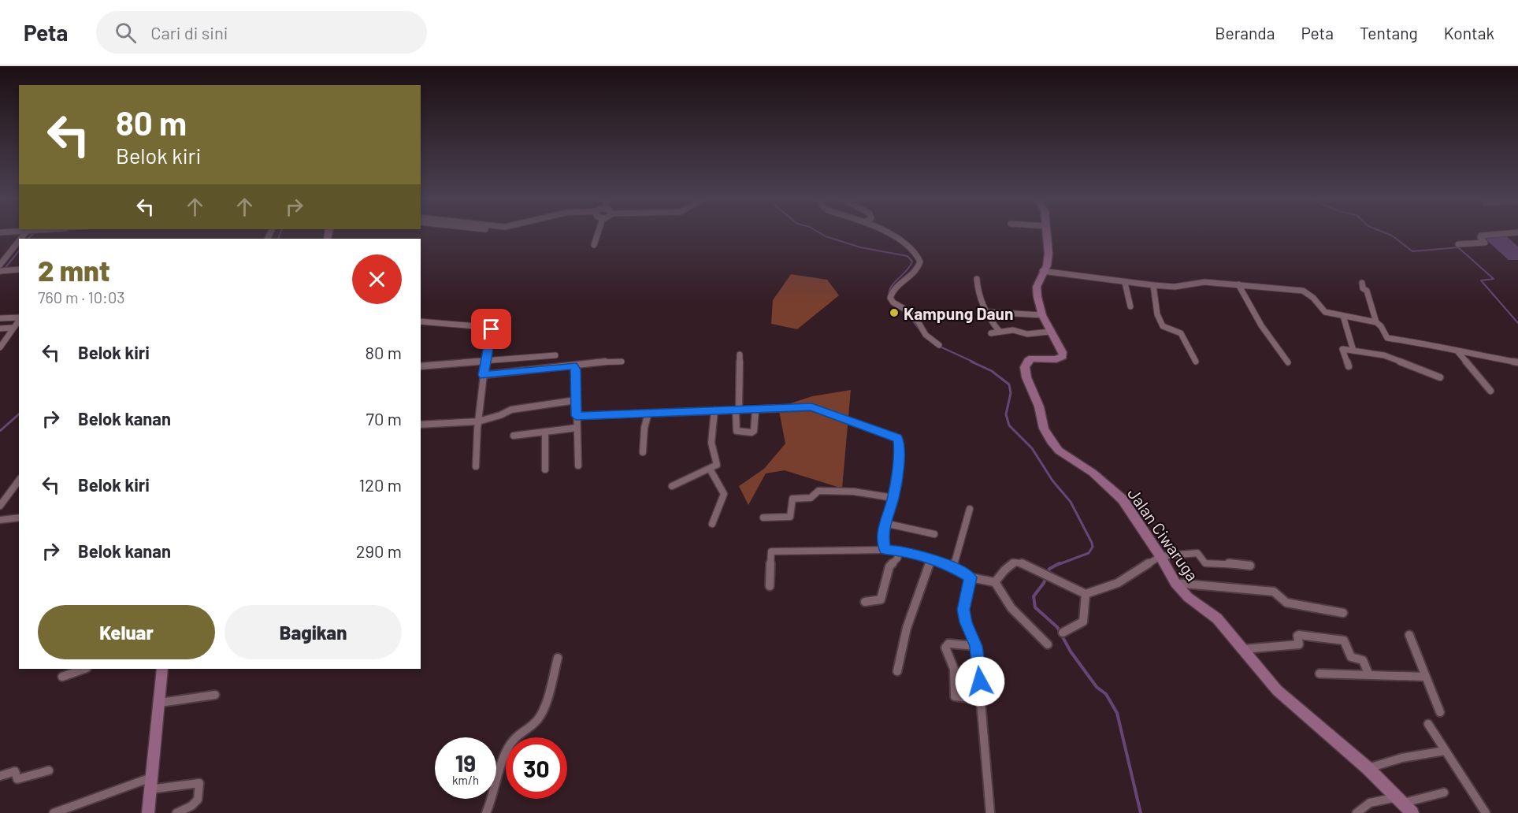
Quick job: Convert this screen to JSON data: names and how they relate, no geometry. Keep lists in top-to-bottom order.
{
  "streets": {
    "street": ["Jalan Ciwaruga"]
  },
  "places": ["Kampung Daun"],
  "page": {
    "header": "Peta",
    "search": "Cari di sini",
    "nav": [
      "Beranda",
      "Peta",
      "Tentang",
      "Kontak"
    ],
    "turn": ["80 m", "Belok kiri"],
    "heading": ["2 mnt", "760 m · 10:03"],
    "list": [
      {
        "name": "Belok kiri",
        "value": "80 m"
      },
      {
        "name": "Belok kanan",
        "value": "70 m"
      },
      {
        "name": "Belok kiri",
        "value": "120 m"
      },
      {
        "name": "Belok kanan",
        "value": "290 m"
      }
    ],
    "buttons": ["Keluar", "Bagikan"],
    "speed": "19 km/h",
    "limit": "30"
  }
}
